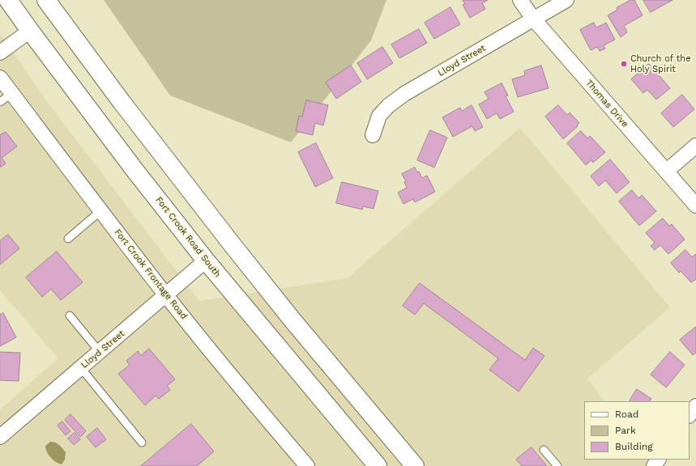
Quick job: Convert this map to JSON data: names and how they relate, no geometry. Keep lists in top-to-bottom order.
{
  "streets": {
    "main road": ["Fort Crook Road South"],
    "street": ["Lloyd Street", "Thomas Drive", "Fort Crook Frontage Road"]
  },
  "crossings": [
    ["Lloyd Street", "Thomas Drive"],
    ["Lloyd Street", "Fort Crook Road South"],
    ["Lloyd Street", "Fort Crook Frontage Road"]
  ],
  "places": ["Church of the Holy Spirit"],
  "legend": ["Road", "Park", "Building"]
}
